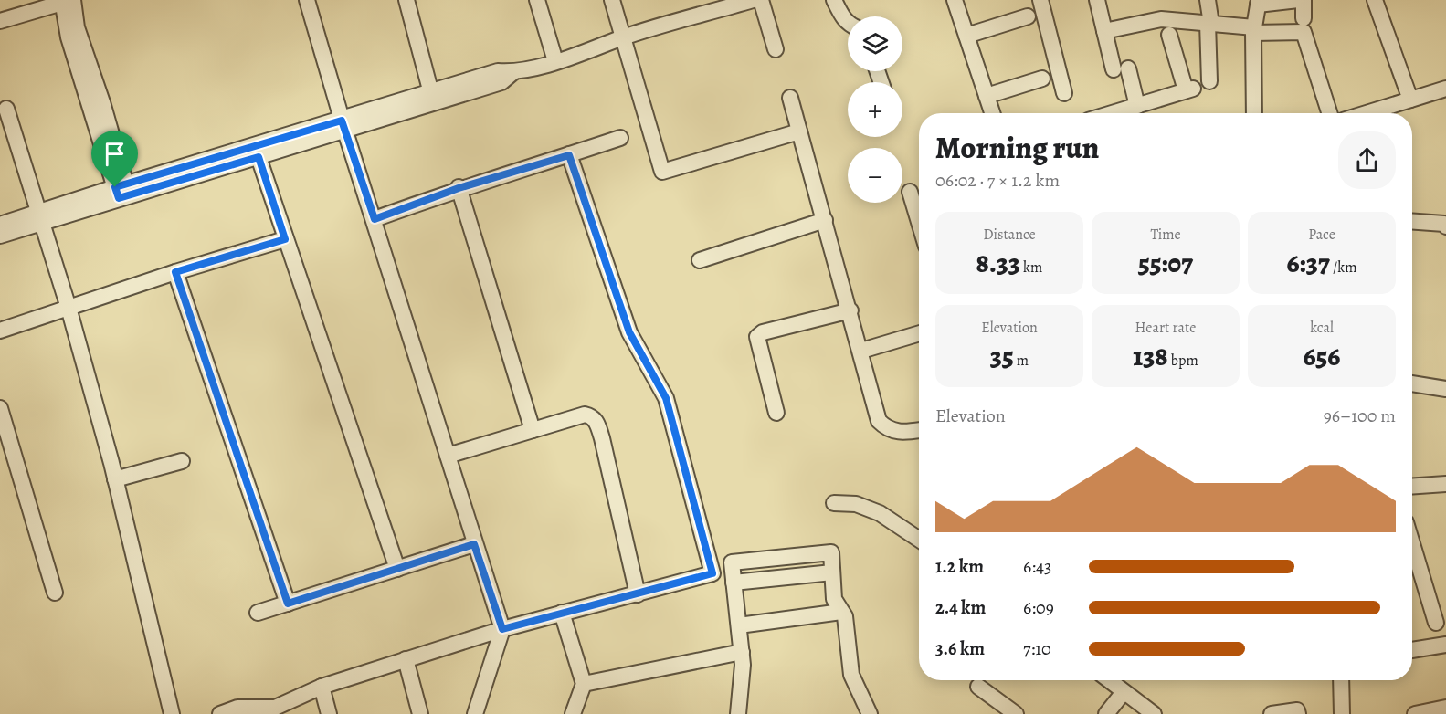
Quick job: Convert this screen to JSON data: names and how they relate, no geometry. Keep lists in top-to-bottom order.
{
  "page": {
    "map_buttons": ["+", "−"],
    "heading": ["Morning run", "06:02 · 7 × 1.2 km"],
    "stats": [
      ["Distance", "8.33 km"],
      ["Time", "55:07"],
      ["Pace", "6:37 /km"],
      ["Elevation", "35 m"],
      ["Heart rate", "138 bpm"],
      ["kcal", "656"]
    ],
    "chart": ["Elevation", "96–100 m"],
    "list": [
      {
        "name": "1.2 km",
        "note": "6:43"
      },
      {
        "name": "2.4 km",
        "note": "6:09"
      },
      {
        "name": "3.6 km",
        "note": "7:10"
      }
    ]
  }
}
